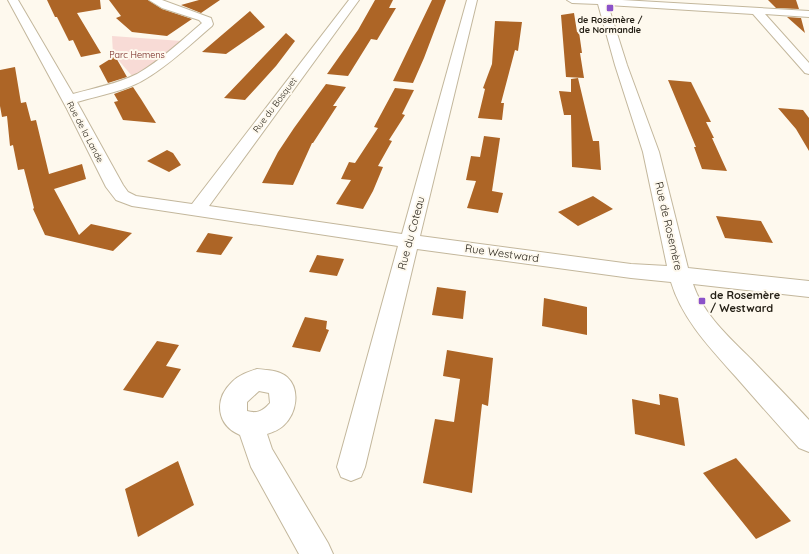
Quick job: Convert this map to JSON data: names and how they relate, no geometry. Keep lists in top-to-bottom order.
{
  "streets": {
    "street": [
      "Rue du Bosquet",
      "Rue de la Lande",
      "Rue de Rosemère",
      "Rue du Coteau",
      "Rue Westward"
    ]
  },
  "crossings": [
    ["Rue du Bosquet", "Rue de la Lande"],
    ["Rue du Bosquet", "Rue Westward"],
    ["Rue de la Lande", "Rue Westward"],
    ["Rue de Rosemère", "Rue Westward"],
    ["Rue du Coteau", "Rue Westward"]
  ],
  "parks": ["Parc Hemens"],
  "places": {
    "transit": ["de Rosemère / de Normandie", "de Rosemère / Westward"]
  }
}
